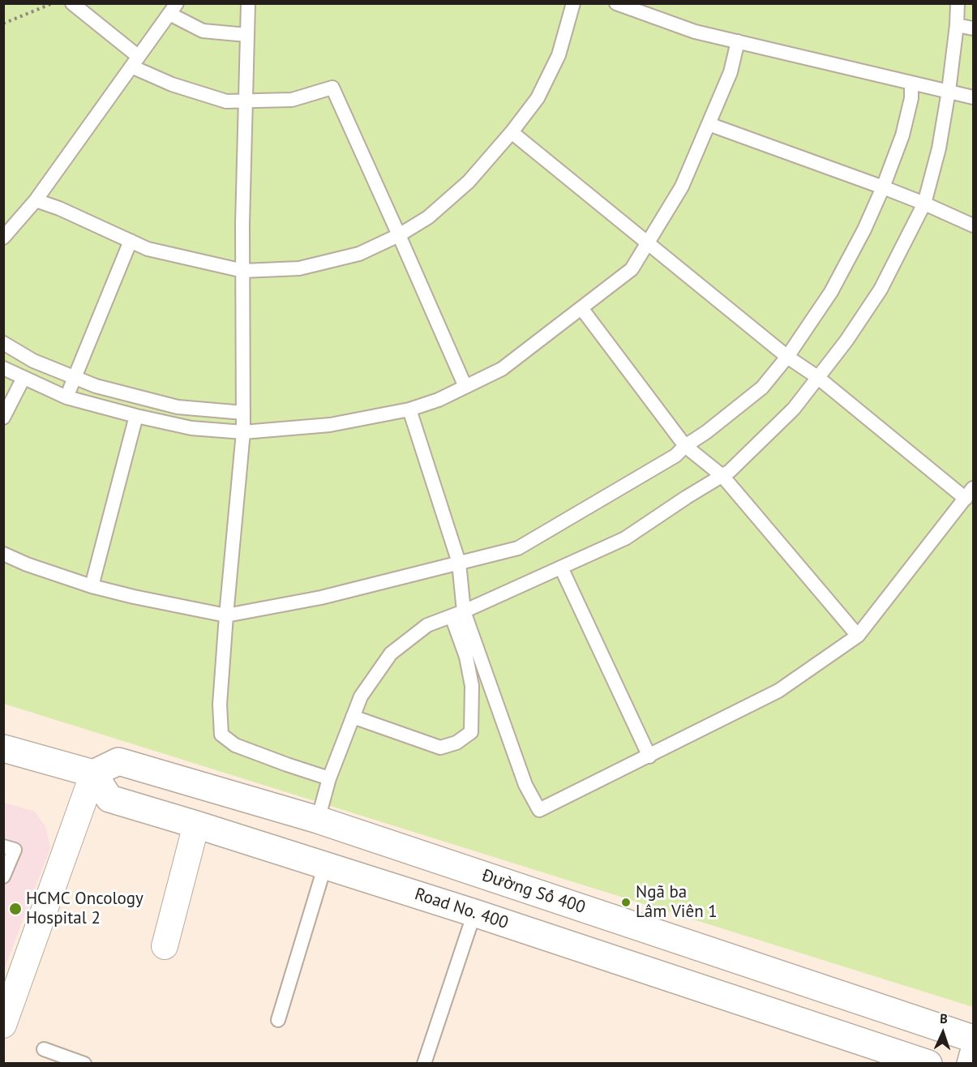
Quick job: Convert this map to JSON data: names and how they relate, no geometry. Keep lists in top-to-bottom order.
{
  "streets": {
    "street": ["Đường Số 400", "Road No. 400"]
  },
  "crossings": [
    ["Đường Số 400", "Road No. 400"]
  ],
  "places": ["Ngã ba Lâm Viên 1", "HCMC Oncology Hospital 2"],
  "north": "top"
}
